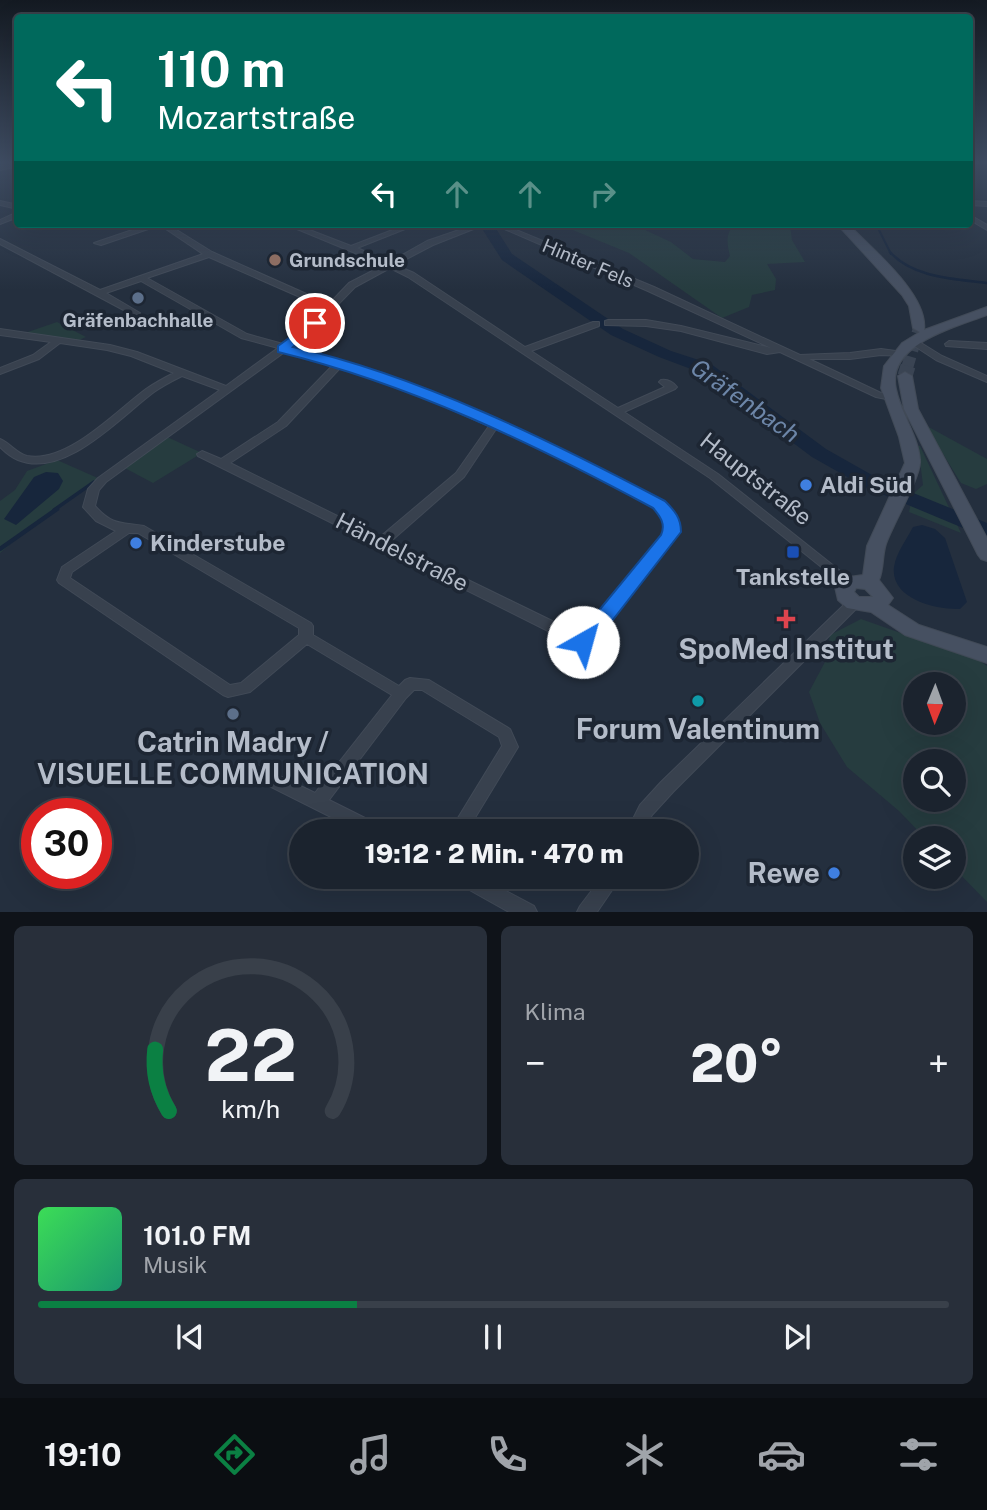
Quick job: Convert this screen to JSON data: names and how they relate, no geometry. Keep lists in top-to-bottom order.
{
  "streets": {
    "street": ["Hinter Fels", "Hauptstraße", "Händelstraße"]
  },
  "water": ["Gräfenbach"],
  "places": {
    "other": [
      "Grundschule",
      "Gräfenbachhalle",
      "Aldi Süd",
      "Kinderstube",
      "Forum Valentinum",
      "Catrin Madry / VISUELLE COMMUNICATION",
      "Rewe"
    ],
    "transit": ["Tankstelle"],
    "health": ["SpoMed Institut"]
  },
  "north": "bottom",
  "page": {
    "turn": ["110 m", "Mozartstraße"],
    "limit": "30",
    "trip": "19:12 · 2 Min. · 470 m",
    "tile": "Klima",
    "heat": ["−", "20°", "+"],
    "song": ["101.0 FM", "Musik"],
    "tabs": "19:10",
    "gauge": ["22", "km/h"]
  }
}
